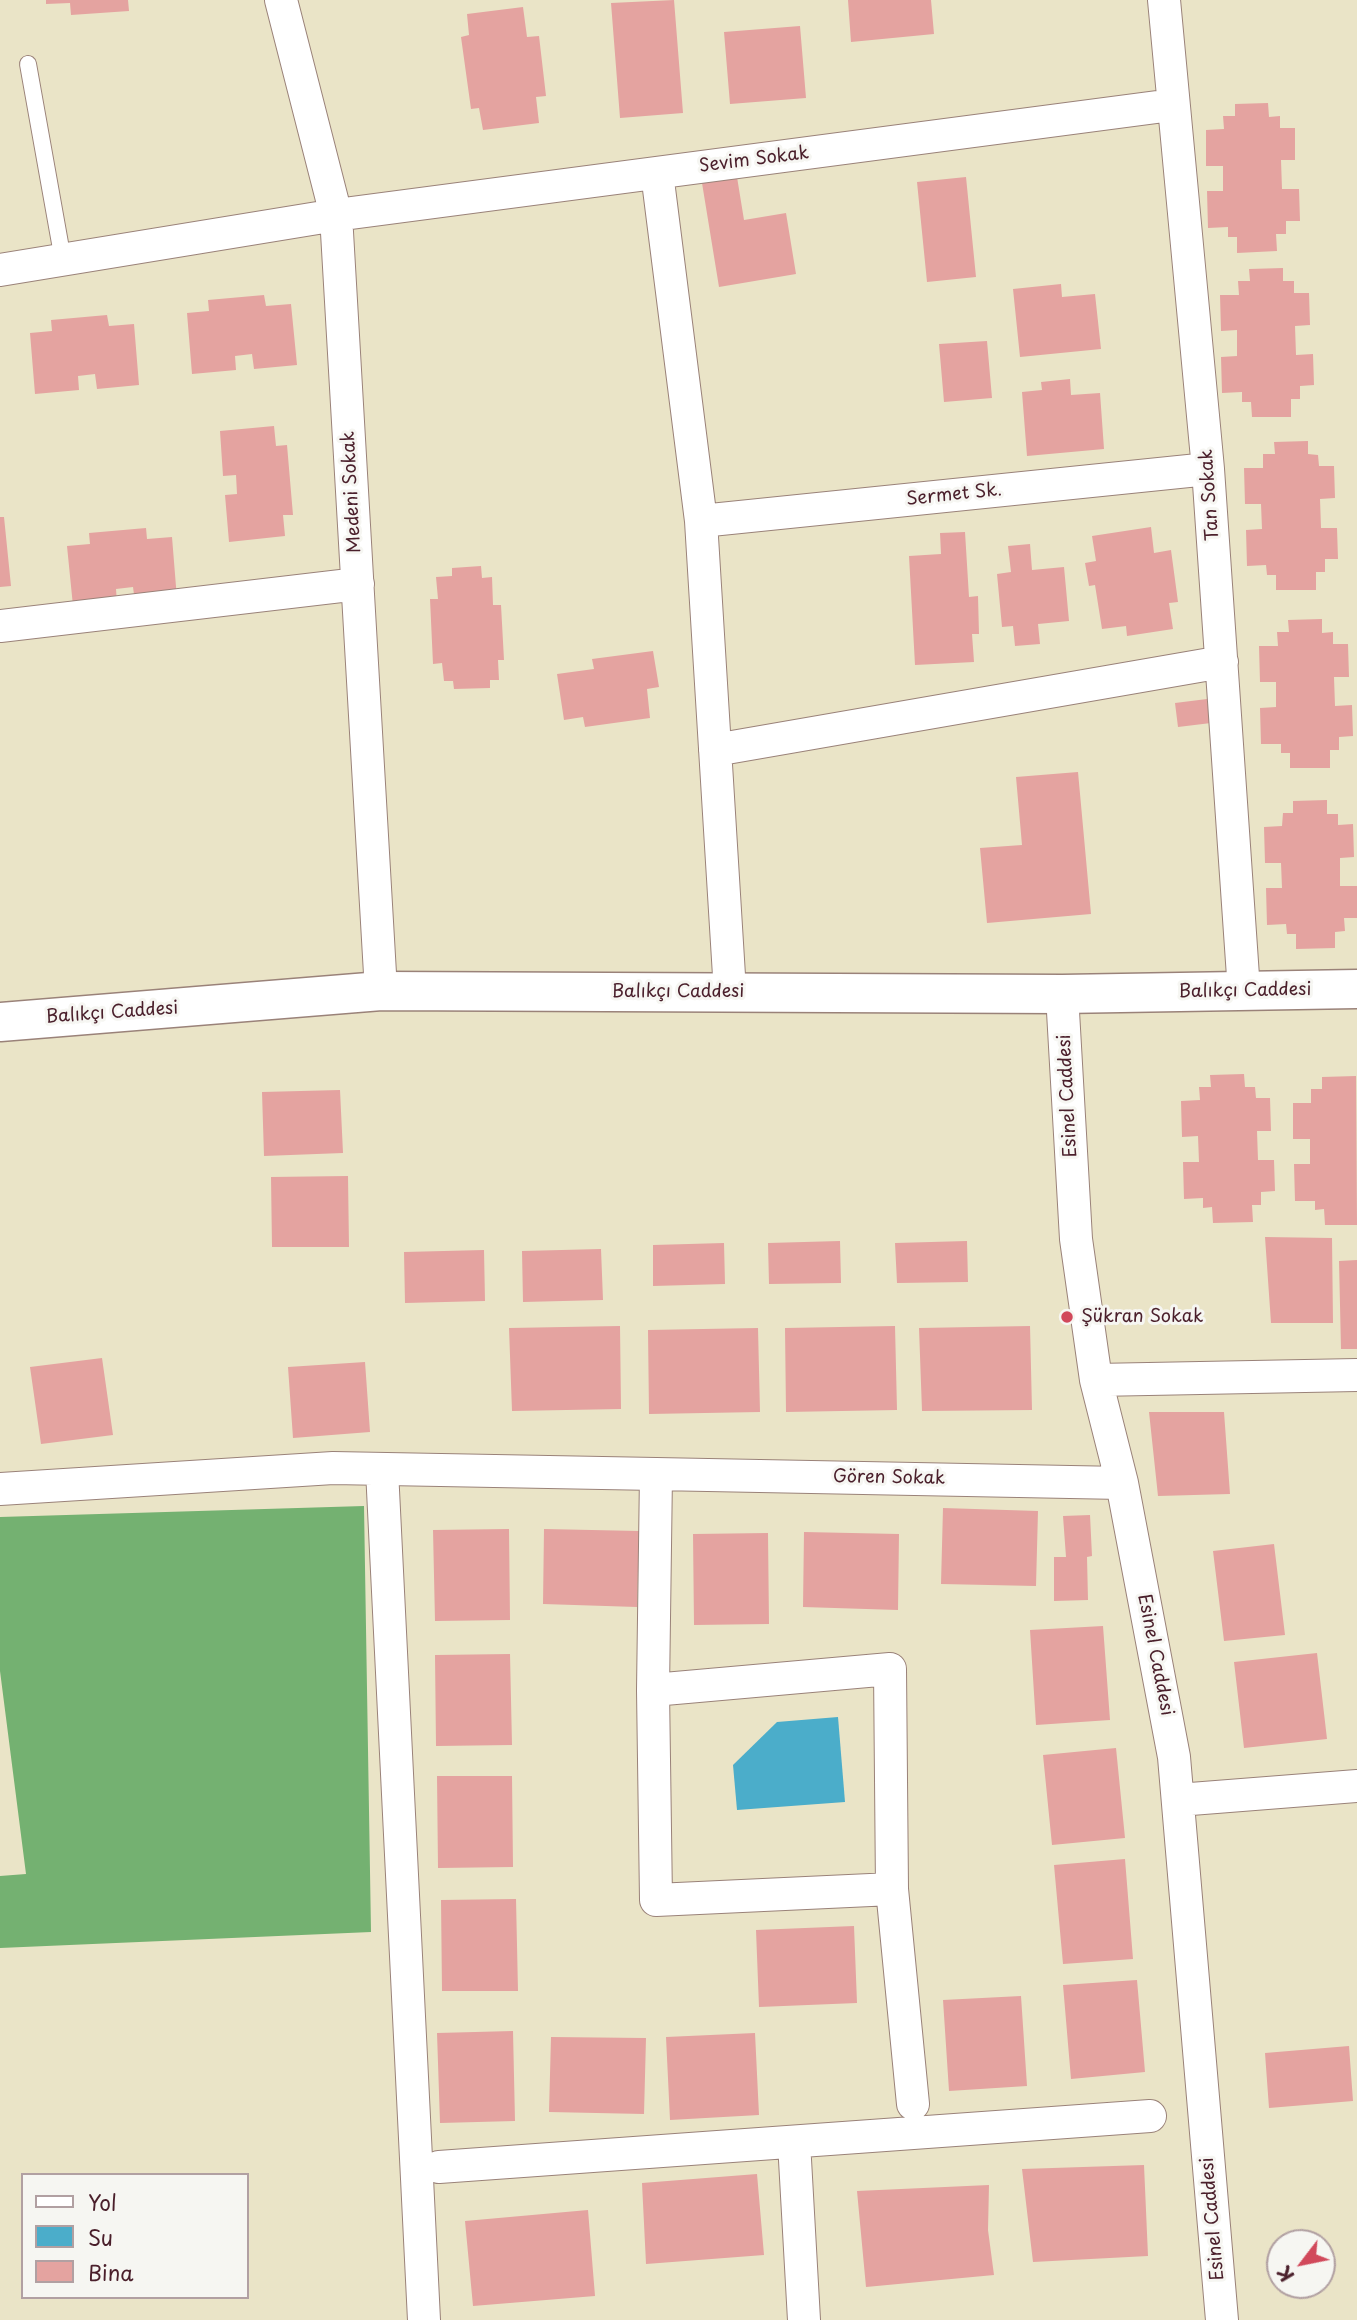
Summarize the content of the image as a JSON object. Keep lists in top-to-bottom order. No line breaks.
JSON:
{"streets":{"main road":["Balıkçı Caddesi"],"street":["Sevim Sokak","Medeni Sokak","Sermet Sk.","Tan Sokak","Esinel Caddesi","Gören Sokak"]},"crossings":[["Sevim Sokak","Medeni Sokak"],["Sevim Sokak","Tan Sokak"],["Medeni Sokak","Balıkçı Caddesi"],["Sermet Sk.","Tan Sokak"],["Tan Sokak","Balıkçı Caddesi"],["Balıkçı Caddesi","Esinel Caddesi"],["Esinel Caddesi","Gören Sokak"]],"places":["Şükran Sokak"],"legend":["Yol","Su","Bina"],"north":"bottom left"}
